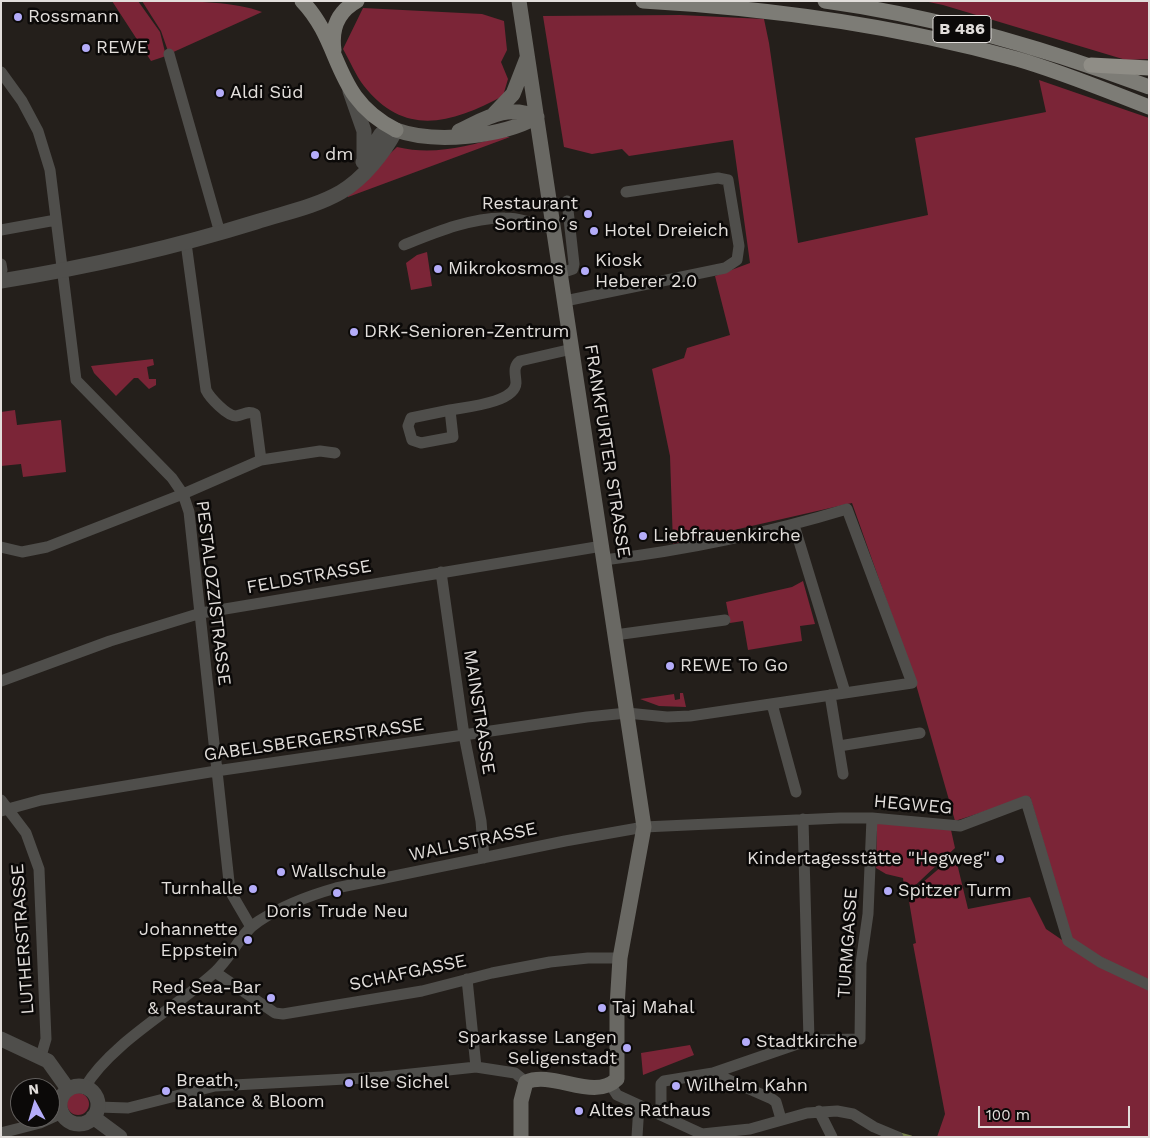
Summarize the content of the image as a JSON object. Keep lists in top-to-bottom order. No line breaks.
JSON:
{"streets":{"main road":["B 486","FRANKFURTER STRASSE"],"street":["FELDSTRASSE","PESTALOZZISTRASSE","MAINSTRASSE","GABELSBERGERSTRASSE","HEGWEG","WALLSTRASSE","LUTHERSTRASSE","TURMGASSE","SCHAFGASSE"]},"crossings":[["FRANKFURTER STRASSE","FELDSTRASSE"],["FRANKFURTER STRASSE","GABELSBERGERSTRASSE"],["FRANKFURTER STRASSE","HEGWEG"],["FRANKFURTER STRASSE","WALLSTRASSE"],["FRANKFURTER STRASSE","SCHAFGASSE"],["FELDSTRASSE","PESTALOZZISTRASSE"],["FELDSTRASSE","MAINSTRASSE"],["FELDSTRASSE","GABELSBERGERSTRASSE"],["PESTALOZZISTRASSE","GABELSBERGERSTRASSE"],["PESTALOZZISTRASSE","WALLSTRASSE"],["MAINSTRASSE","GABELSBERGERSTRASSE"],["MAINSTRASSE","WALLSTRASSE"],["GABELSBERGERSTRASSE","LUTHERSTRASSE"],["HEGWEG","WALLSTRASSE"],["HEGWEG","TURMGASSE"],["WALLSTRASSE","SCHAFGASSE"]],"places":["Rossmann","REWE","Aldi Süd","dm","Restaurant Sortino´s","Hotel Dreieich","Mikrokosmos","Kiosk Heberer 2.0","DRK-Senioren-Zentrum","Liebfrauenkirche","REWE To Go","Kindertagesstätte \"Hegweg\"","Wallschule","Turnhalle","Spitzer Turm","Doris Trude Neu","Johannette Eppstein","Red Sea-Bar & Restaurant","Taj Mahal","Stadtkirche","Sparkasse Langen Seligenstadt","Ilse Sichel","Wilhelm Kahn","Breath, Balance & Bloom","Altes Rathaus"],"scale_bar":"100 m","north":"top"}
